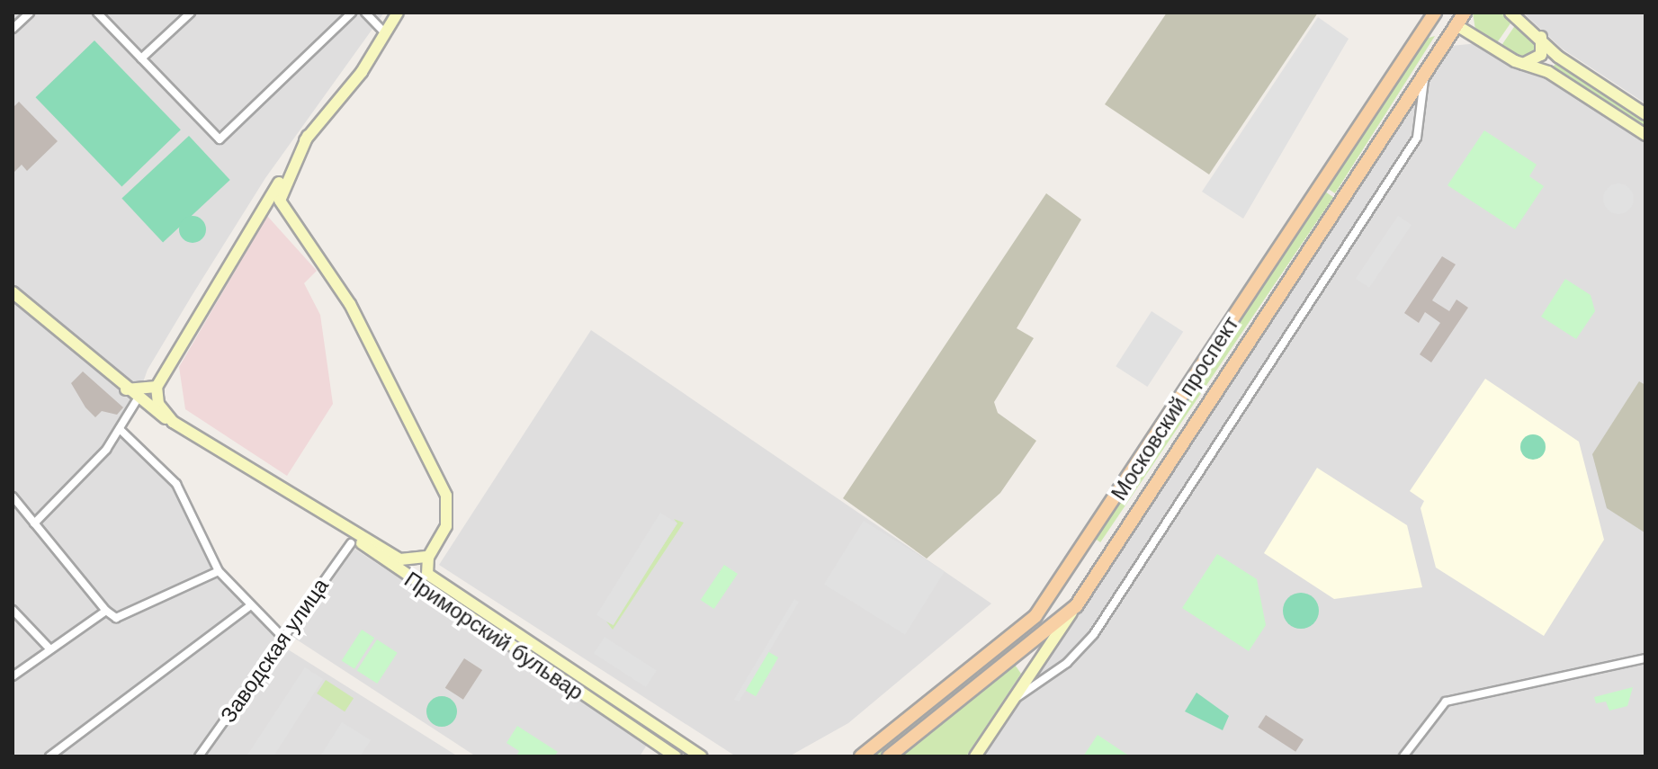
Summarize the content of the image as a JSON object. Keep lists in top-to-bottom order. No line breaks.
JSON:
{"streets":{"main road":["Московский проспект","Приморский бульвар"],"street":["Заводская улица"]}}
